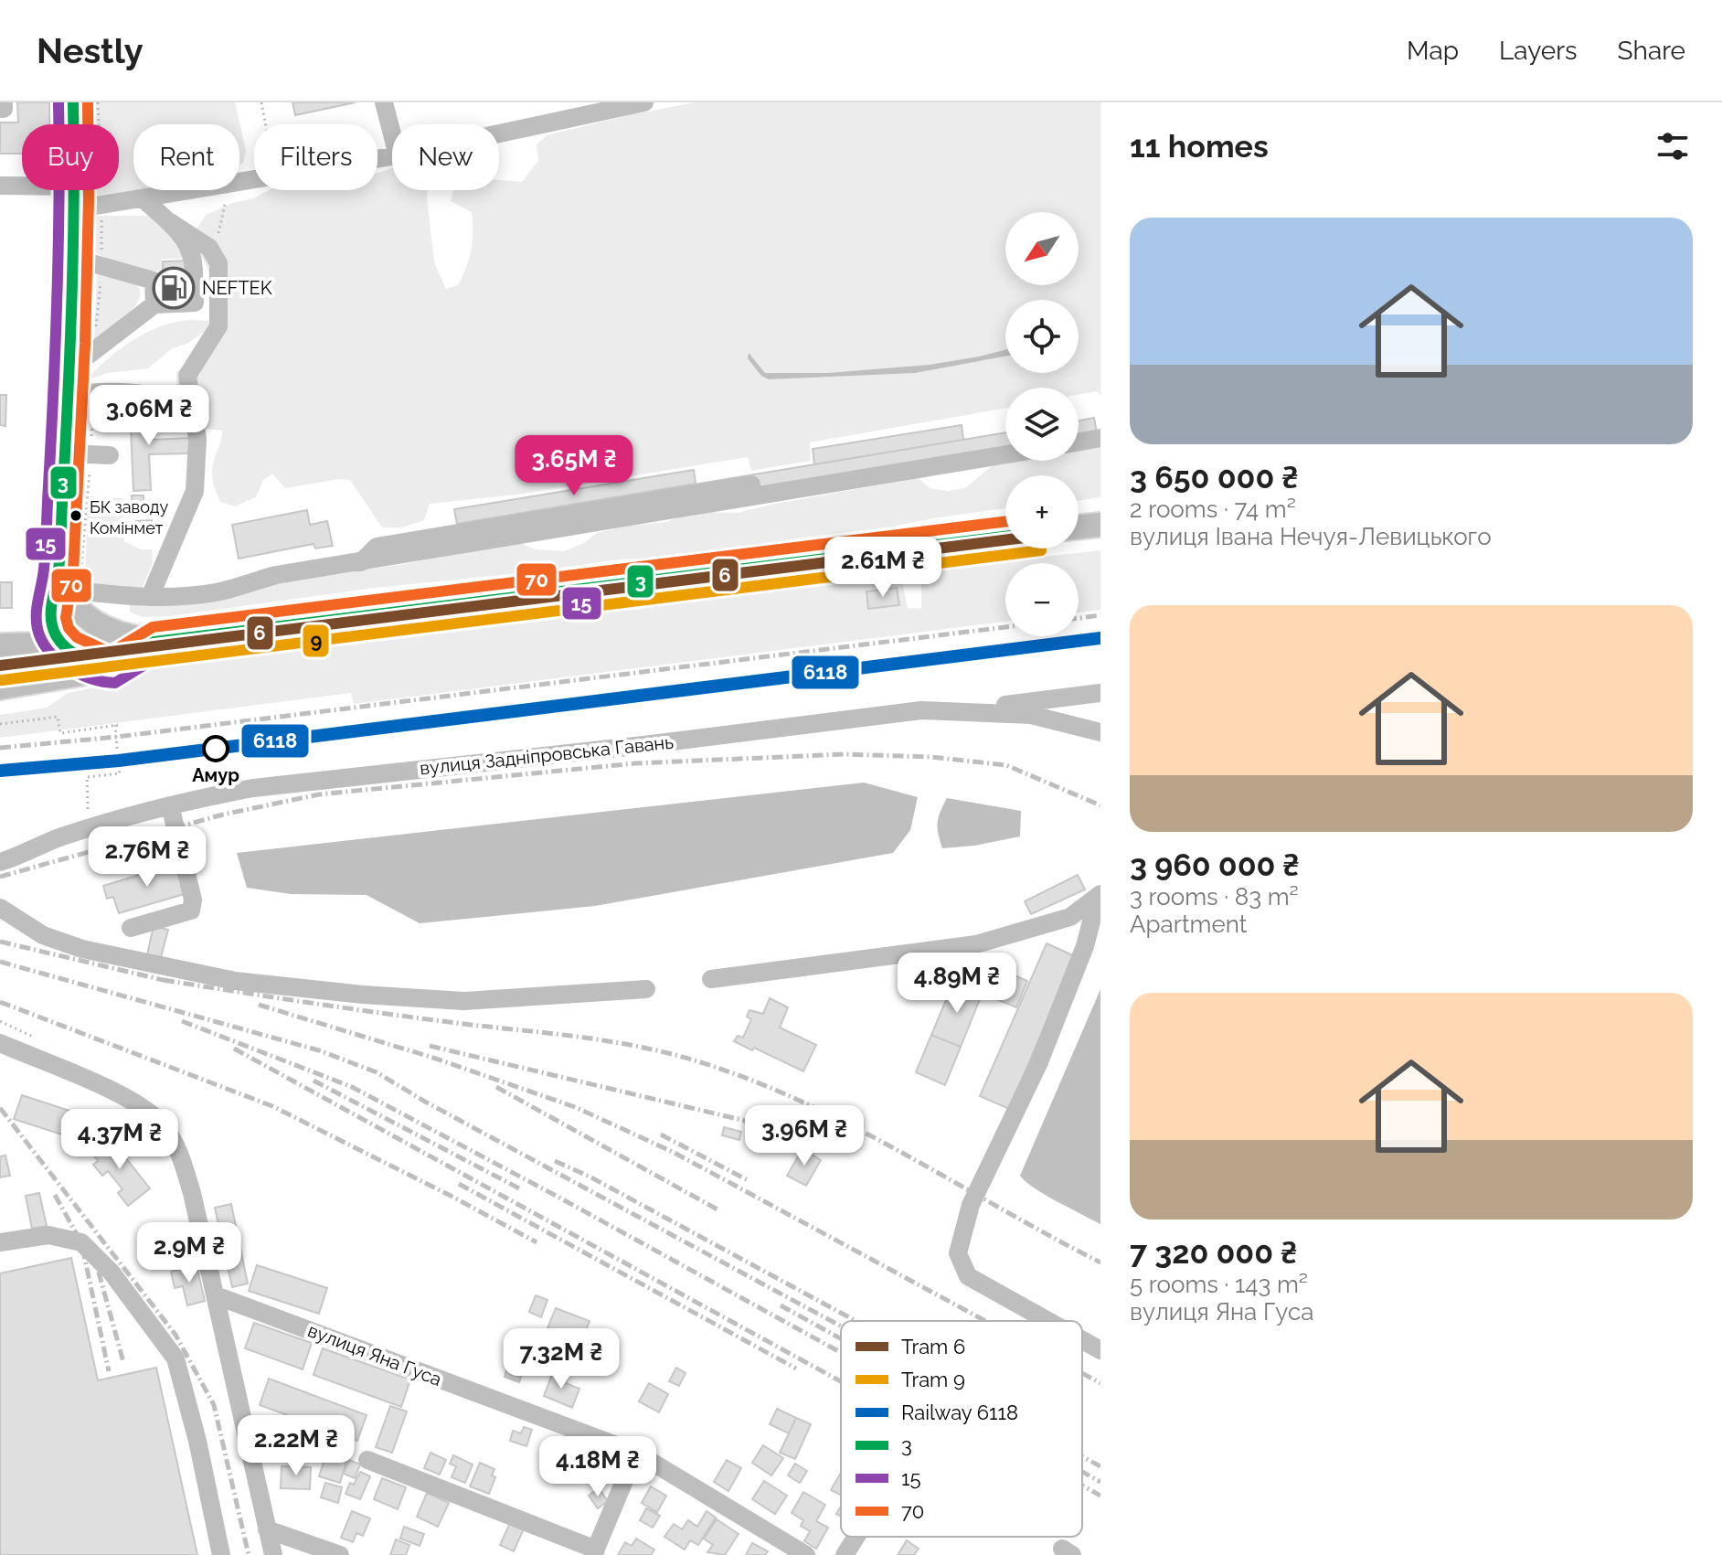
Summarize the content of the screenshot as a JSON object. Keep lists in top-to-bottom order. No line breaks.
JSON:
{"streets":{"street":["вулиця Задніпровська Гавань","вулиця Яна Гуса"]},"places":{"fuel station":["NEFTEK"],"other":["БК заводу Комінмет","Амур"]},"lines":["transit line 3","transit line 15","transit line 70","tram line 6","tram line 9","rail line 6118"],"legend":["Tram 6","Tram 9","Railway 6118","3","15","70"],"north":"bottom left","page":{"header":"Nestly","nav":["Map","Layers","Share"],"heading":"11 homes","chip":["Buy","Rent","Filters","New"],"list":[{"name":"3 650 000 ₴","note":"2 rooms · 74 m² · вулиця Івана Нечуя-Левицького"},{"name":"3 960 000 ₴","note":"3 rooms · 83 m² · Apartment"},{"name":"7 320 000 ₴","note":"5 rooms · 143 m² · вулиця Яна Гуса"}],"map_buttons":["+","−"],"price":["3.06M ₴","3.65M ₴","2.61M ₴","2.76M ₴","4.89M ₴","3.96M ₴","4.37M ₴","2.9M ₴","7.32M ₴","2.22M ₴","4.18M ₴"]}}
